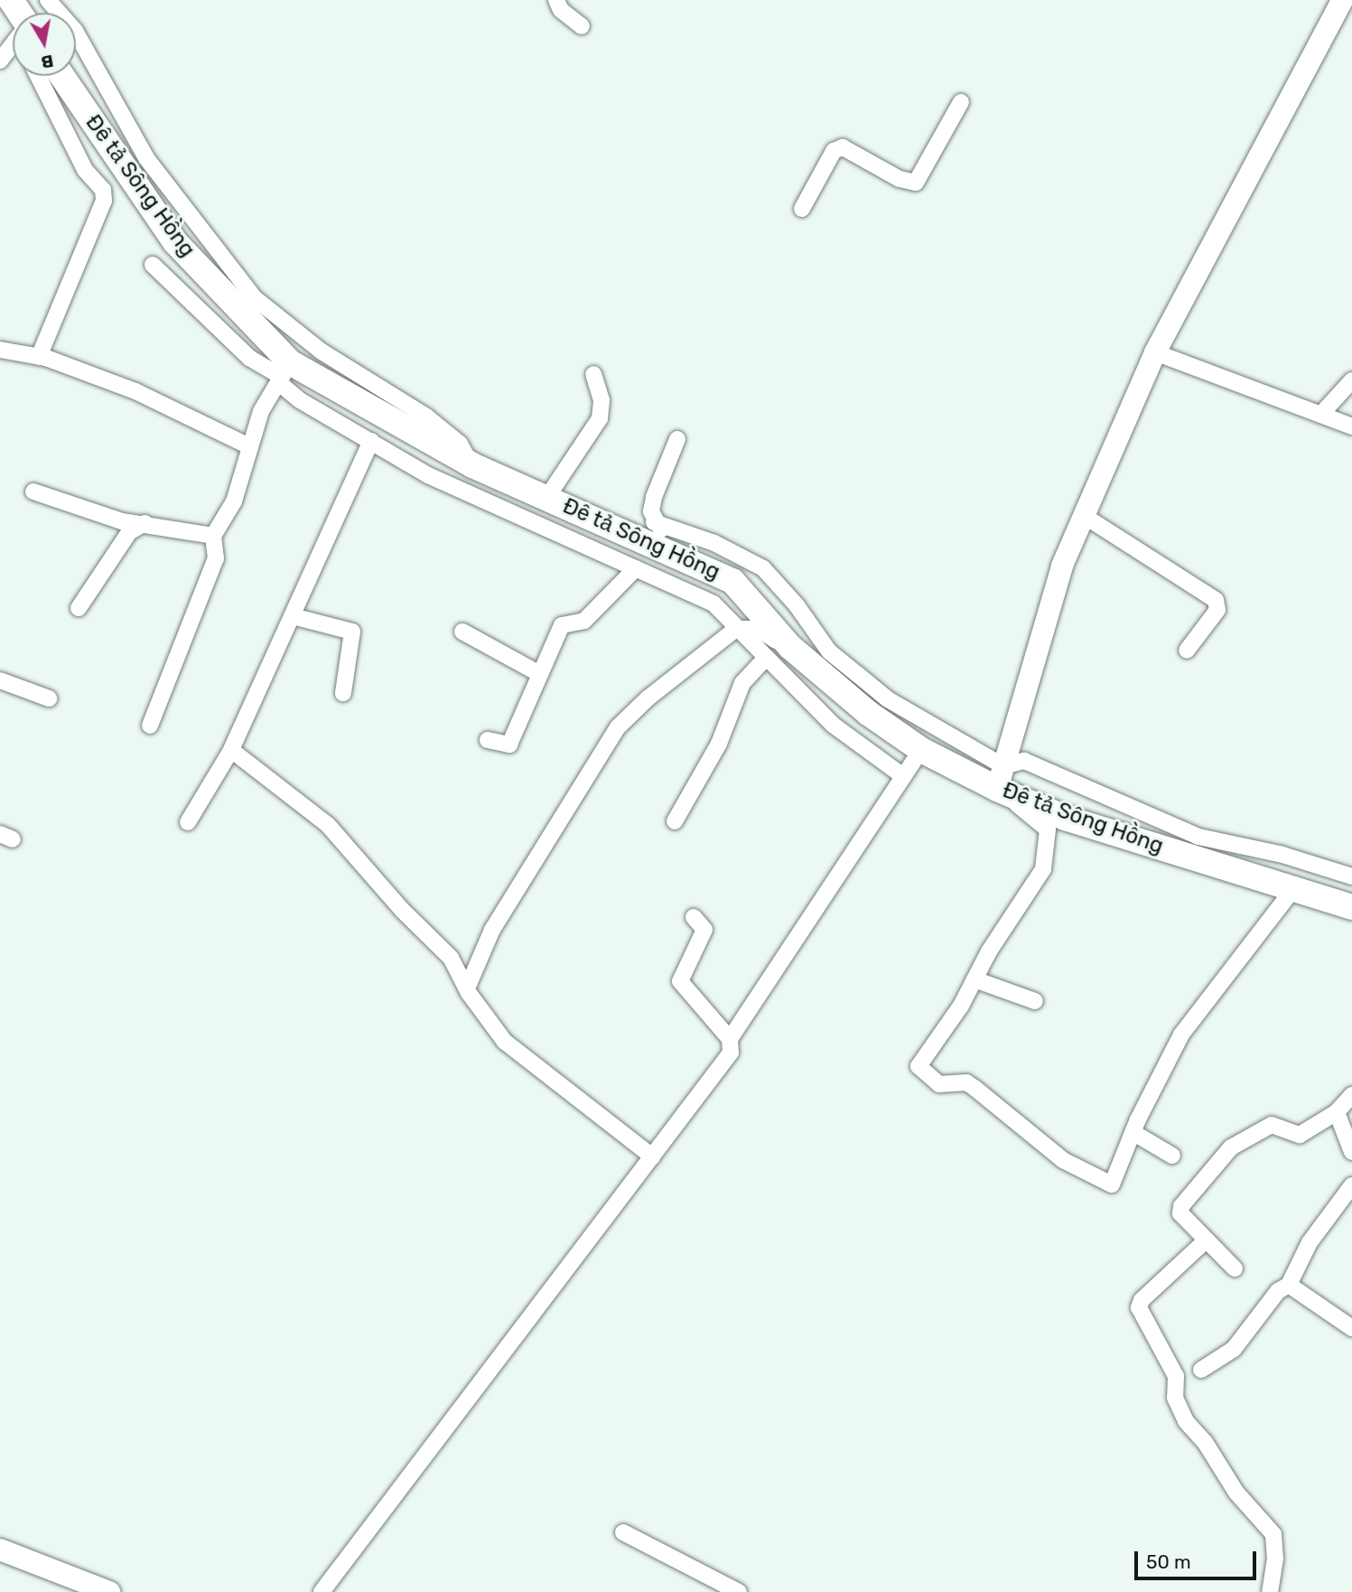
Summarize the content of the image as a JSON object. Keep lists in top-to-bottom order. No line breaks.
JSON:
{"streets":{"main road":["Đê tả Sông Hồng"]},"scale_bar":"50 m","north":"bottom"}
